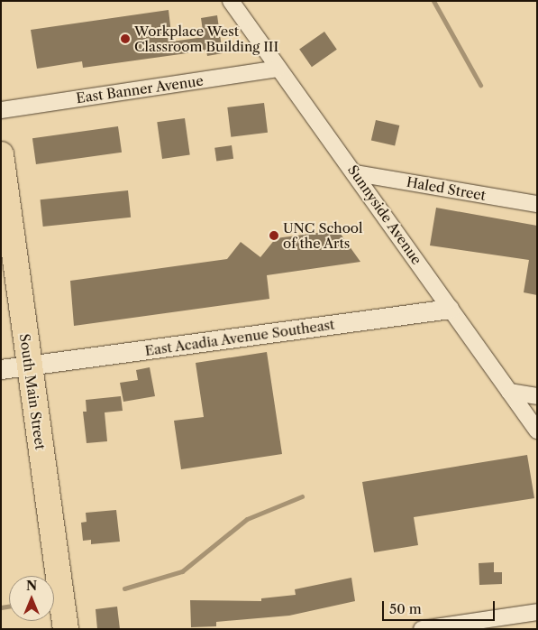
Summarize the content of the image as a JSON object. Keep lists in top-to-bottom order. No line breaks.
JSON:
{"streets":{"main road":["South Main Street"],"street":["East Banner Avenue","Haled Street","Sunnyside Avenue","East Acadia Avenue Southeast"]},"crossings":[["East Banner Avenue","Sunnyside Avenue"],["Haled Street","Sunnyside Avenue"],["Sunnyside Avenue","East Acadia Avenue Southeast"],["East Acadia Avenue Southeast","South Main Street"]],"places":["Workplace West Classroom Building III","UNC School of the Arts"],"scale_bar":"50 m","north":"top"}
